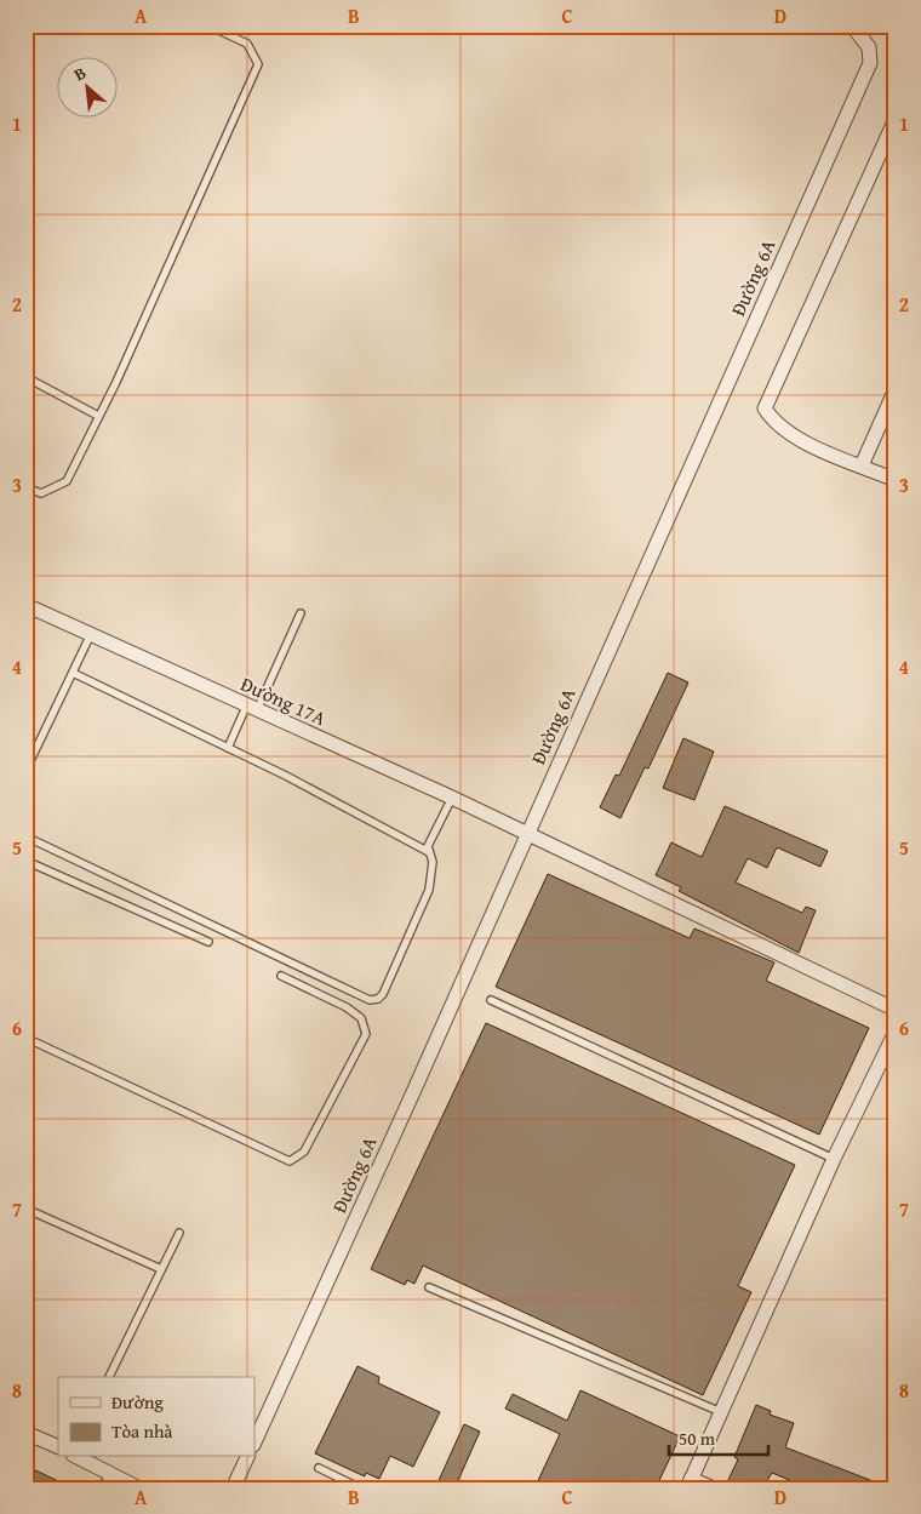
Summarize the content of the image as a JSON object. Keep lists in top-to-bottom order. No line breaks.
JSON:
{"streets":{"street":["Đường 6A","Đường 17A"]},"crossings":[["Đường 6A","Đường 17A"]],"legend":["Đường","Tòa nhà"],"scale_bar":"50 m","north":"top left","grid":{"columns":["A","B","C","D"],"rows":["1","2","3","4","5","6","7","8"]}}
